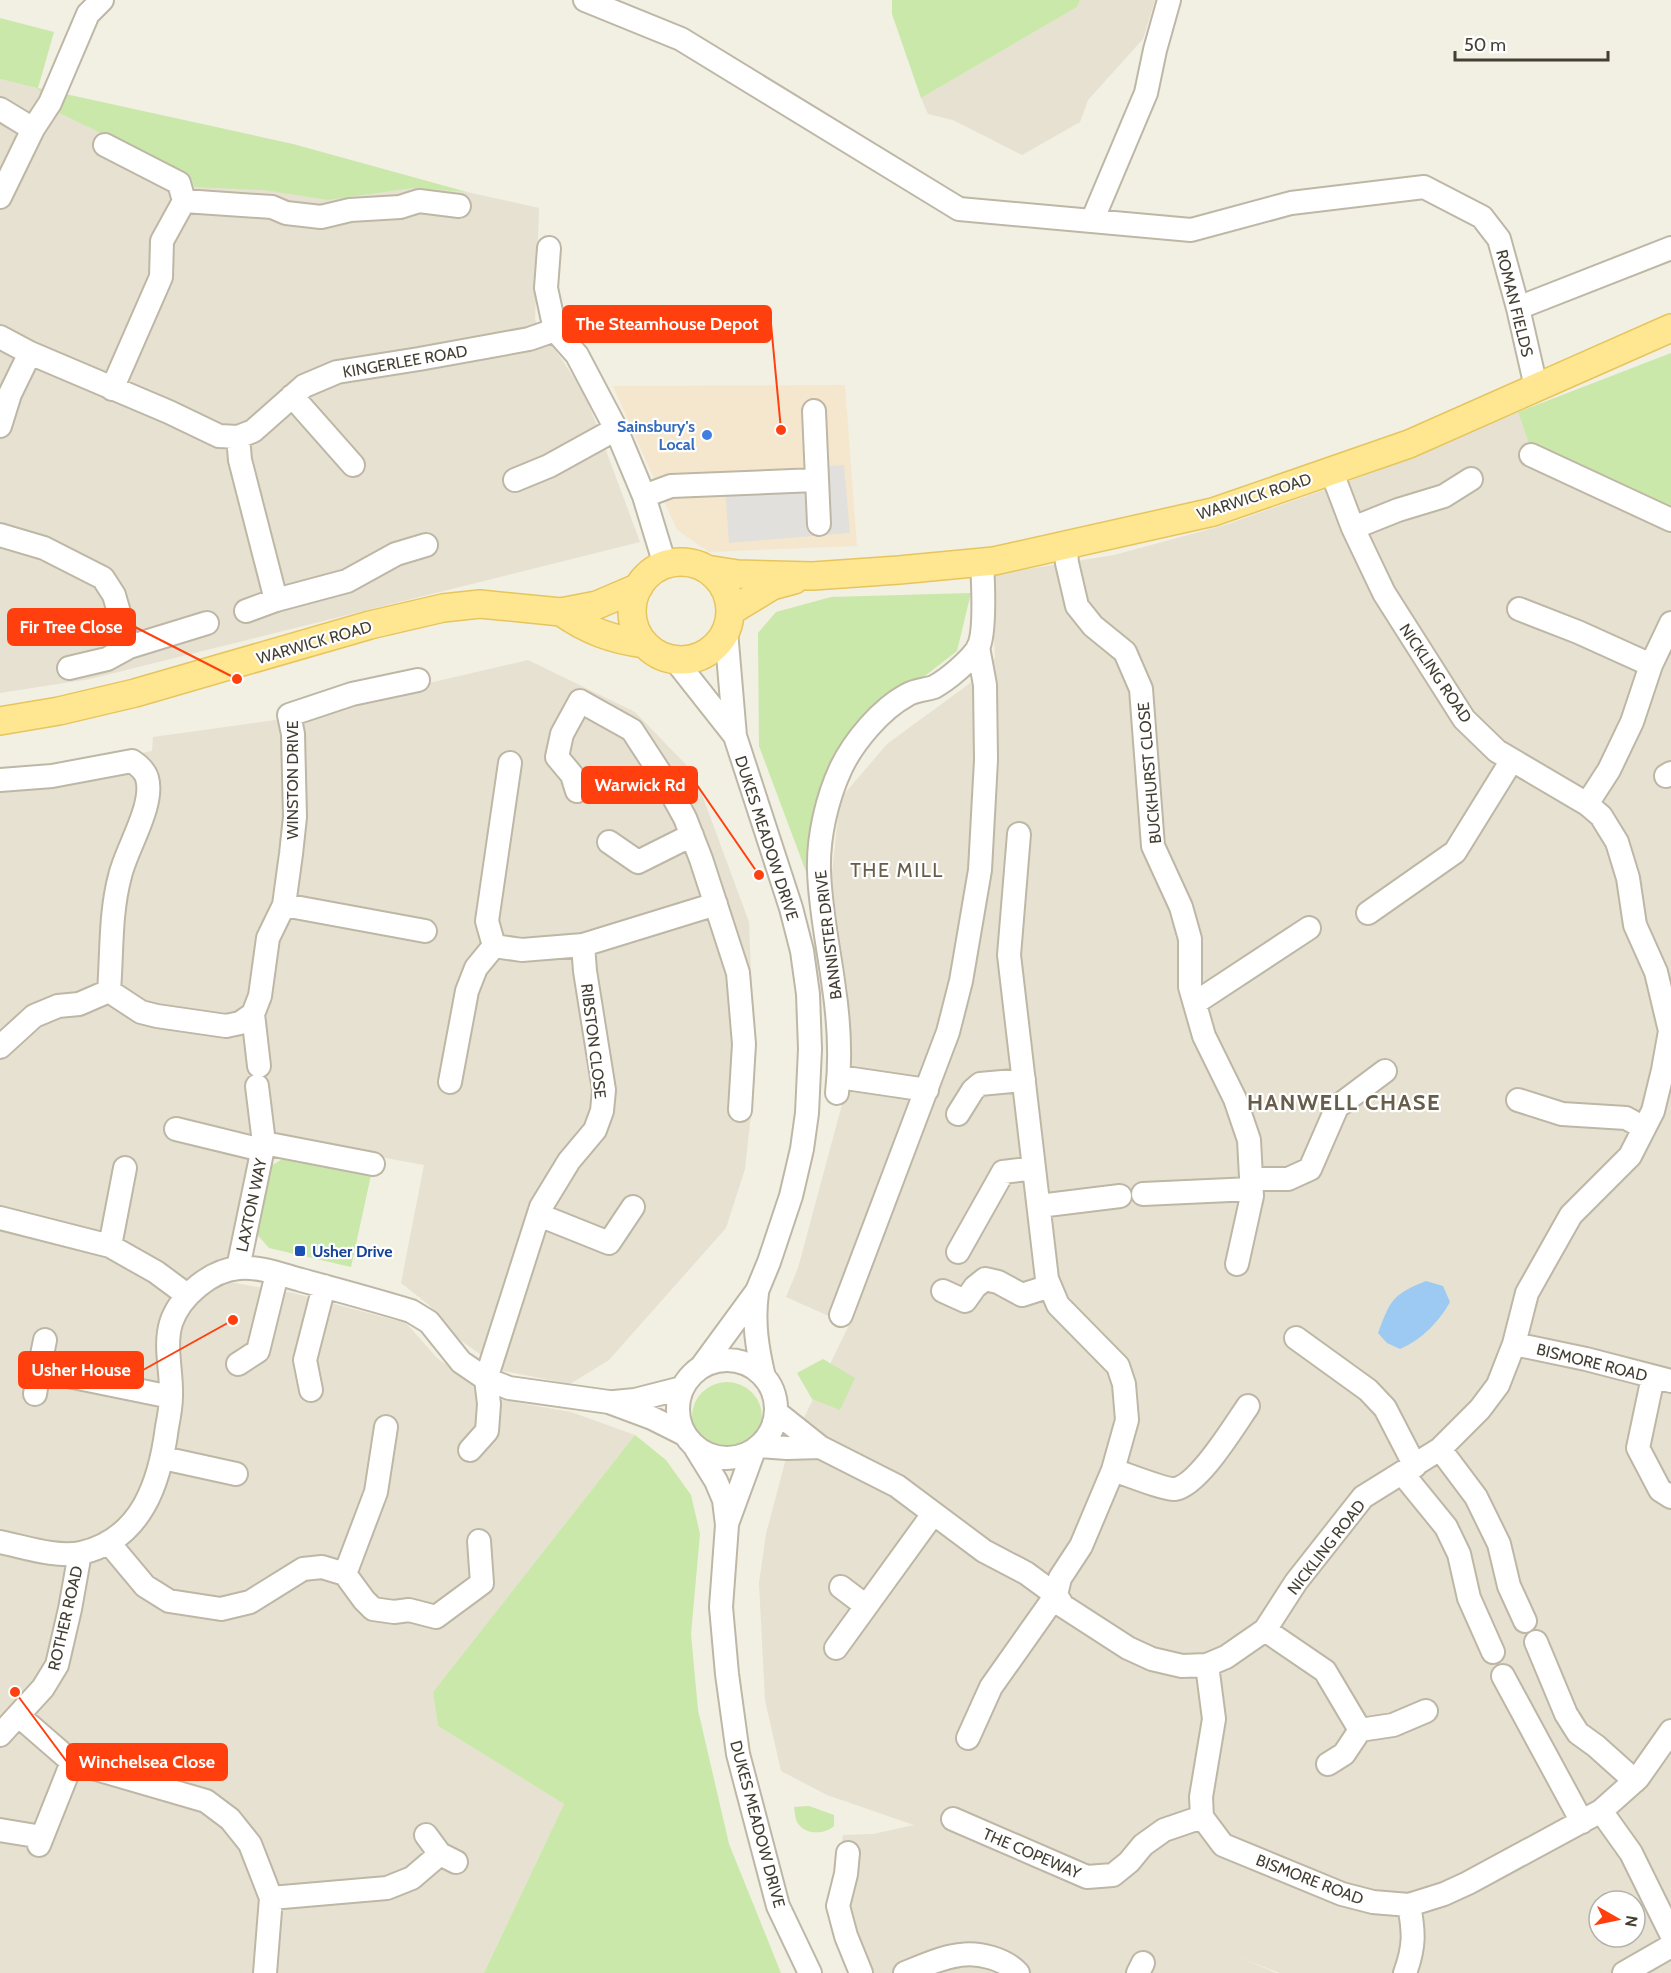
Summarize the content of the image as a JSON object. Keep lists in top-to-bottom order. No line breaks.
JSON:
{"streets":{"main road":["WARWICK ROAD"],"street":["ROMAN FIELDS","KINGERLEE ROAD","NICKLING ROAD","BUCKHURST CLOSE","WINSTON DRIVE","DUKES MEADOW DRIVE","BANNISTER DRIVE","RIBSTON CLOSE","LAXTON WAY","BISMORE ROAD","ROTHER ROAD","THE COPEWAY"]},"crossings":[["ROMAN FIELDS","WARWICK ROAD"],["WARWICK ROAD","NICKLING ROAD"],["WARWICK ROAD","BUCKHURST CLOSE"],["WARWICK ROAD","DUKES MEADOW DRIVE"],["NICKLING ROAD","DUKES MEADOW DRIVE"],["NICKLING ROAD","BISMORE ROAD"],["WINSTON DRIVE","LAXTON WAY"],["BISMORE ROAD","THE COPEWAY"]],"districts":["THE MILL","HANWELL CHASE"],"places":{"other":["The Steamhouse Depot","Sainsbury's Local","Fir Tree Close","Warwick Rd","Usher House","Winchelsea Close"],"transit":["Usher Drive"]},"scale_bar":"50 m","north":"right"}
